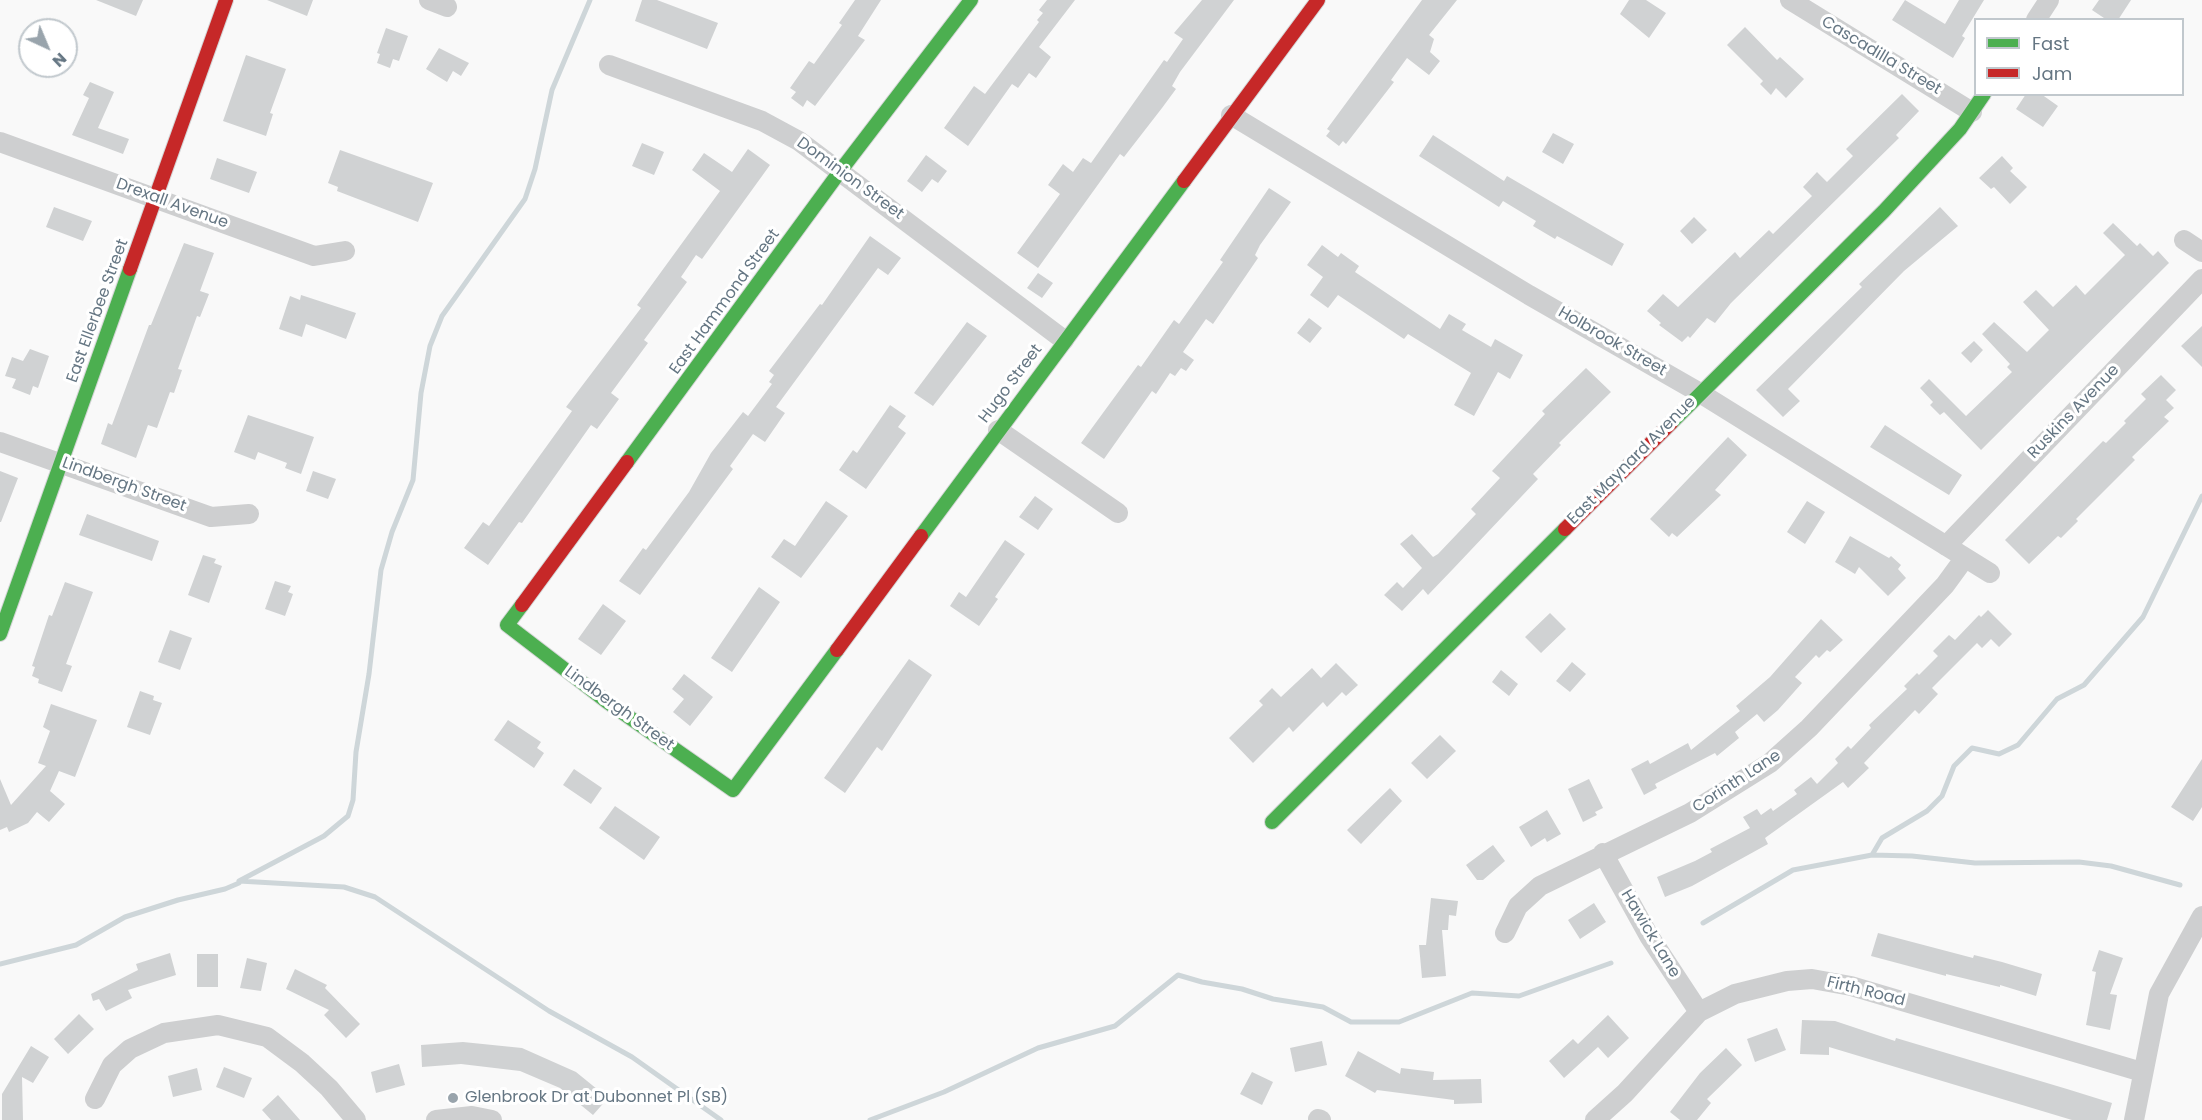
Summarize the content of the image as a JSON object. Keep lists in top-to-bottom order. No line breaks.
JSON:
{"streets":{"street":["Cascadilla Street","Dominion Street","Drexall Avenue","East Hammond Street","East Ellerbee Street","Holbrook Street","Hugo Street","Ruskins Avenue","East Maynard Avenue","Lindbergh Street","Corinth Lane","Hawick Lane","Firth Road"]},"crossings":[["Cascadilla Street","East Maynard Avenue"],["Dominion Street","East Hammond Street"],["Dominion Street","Hugo Street"],["Drexall Avenue","East Ellerbee Street"],["East Hammond Street","Lindbergh Street"],["East Ellerbee Street","Lindbergh Street"],["Holbrook Street","Hugo Street"],["Holbrook Street","Ruskins Avenue"],["Holbrook Street","East Maynard Avenue"],["Holbrook Street","Corinth Lane"],["Hugo Street","Lindbergh Street"],["Corinth Lane","Hawick Lane"],["Hawick Lane","Firth Road"]],"places":["Glenbrook Dr at Dubonnet Pl (SB)"],"legend":["Fast","Jam"],"north":"bottom right"}
